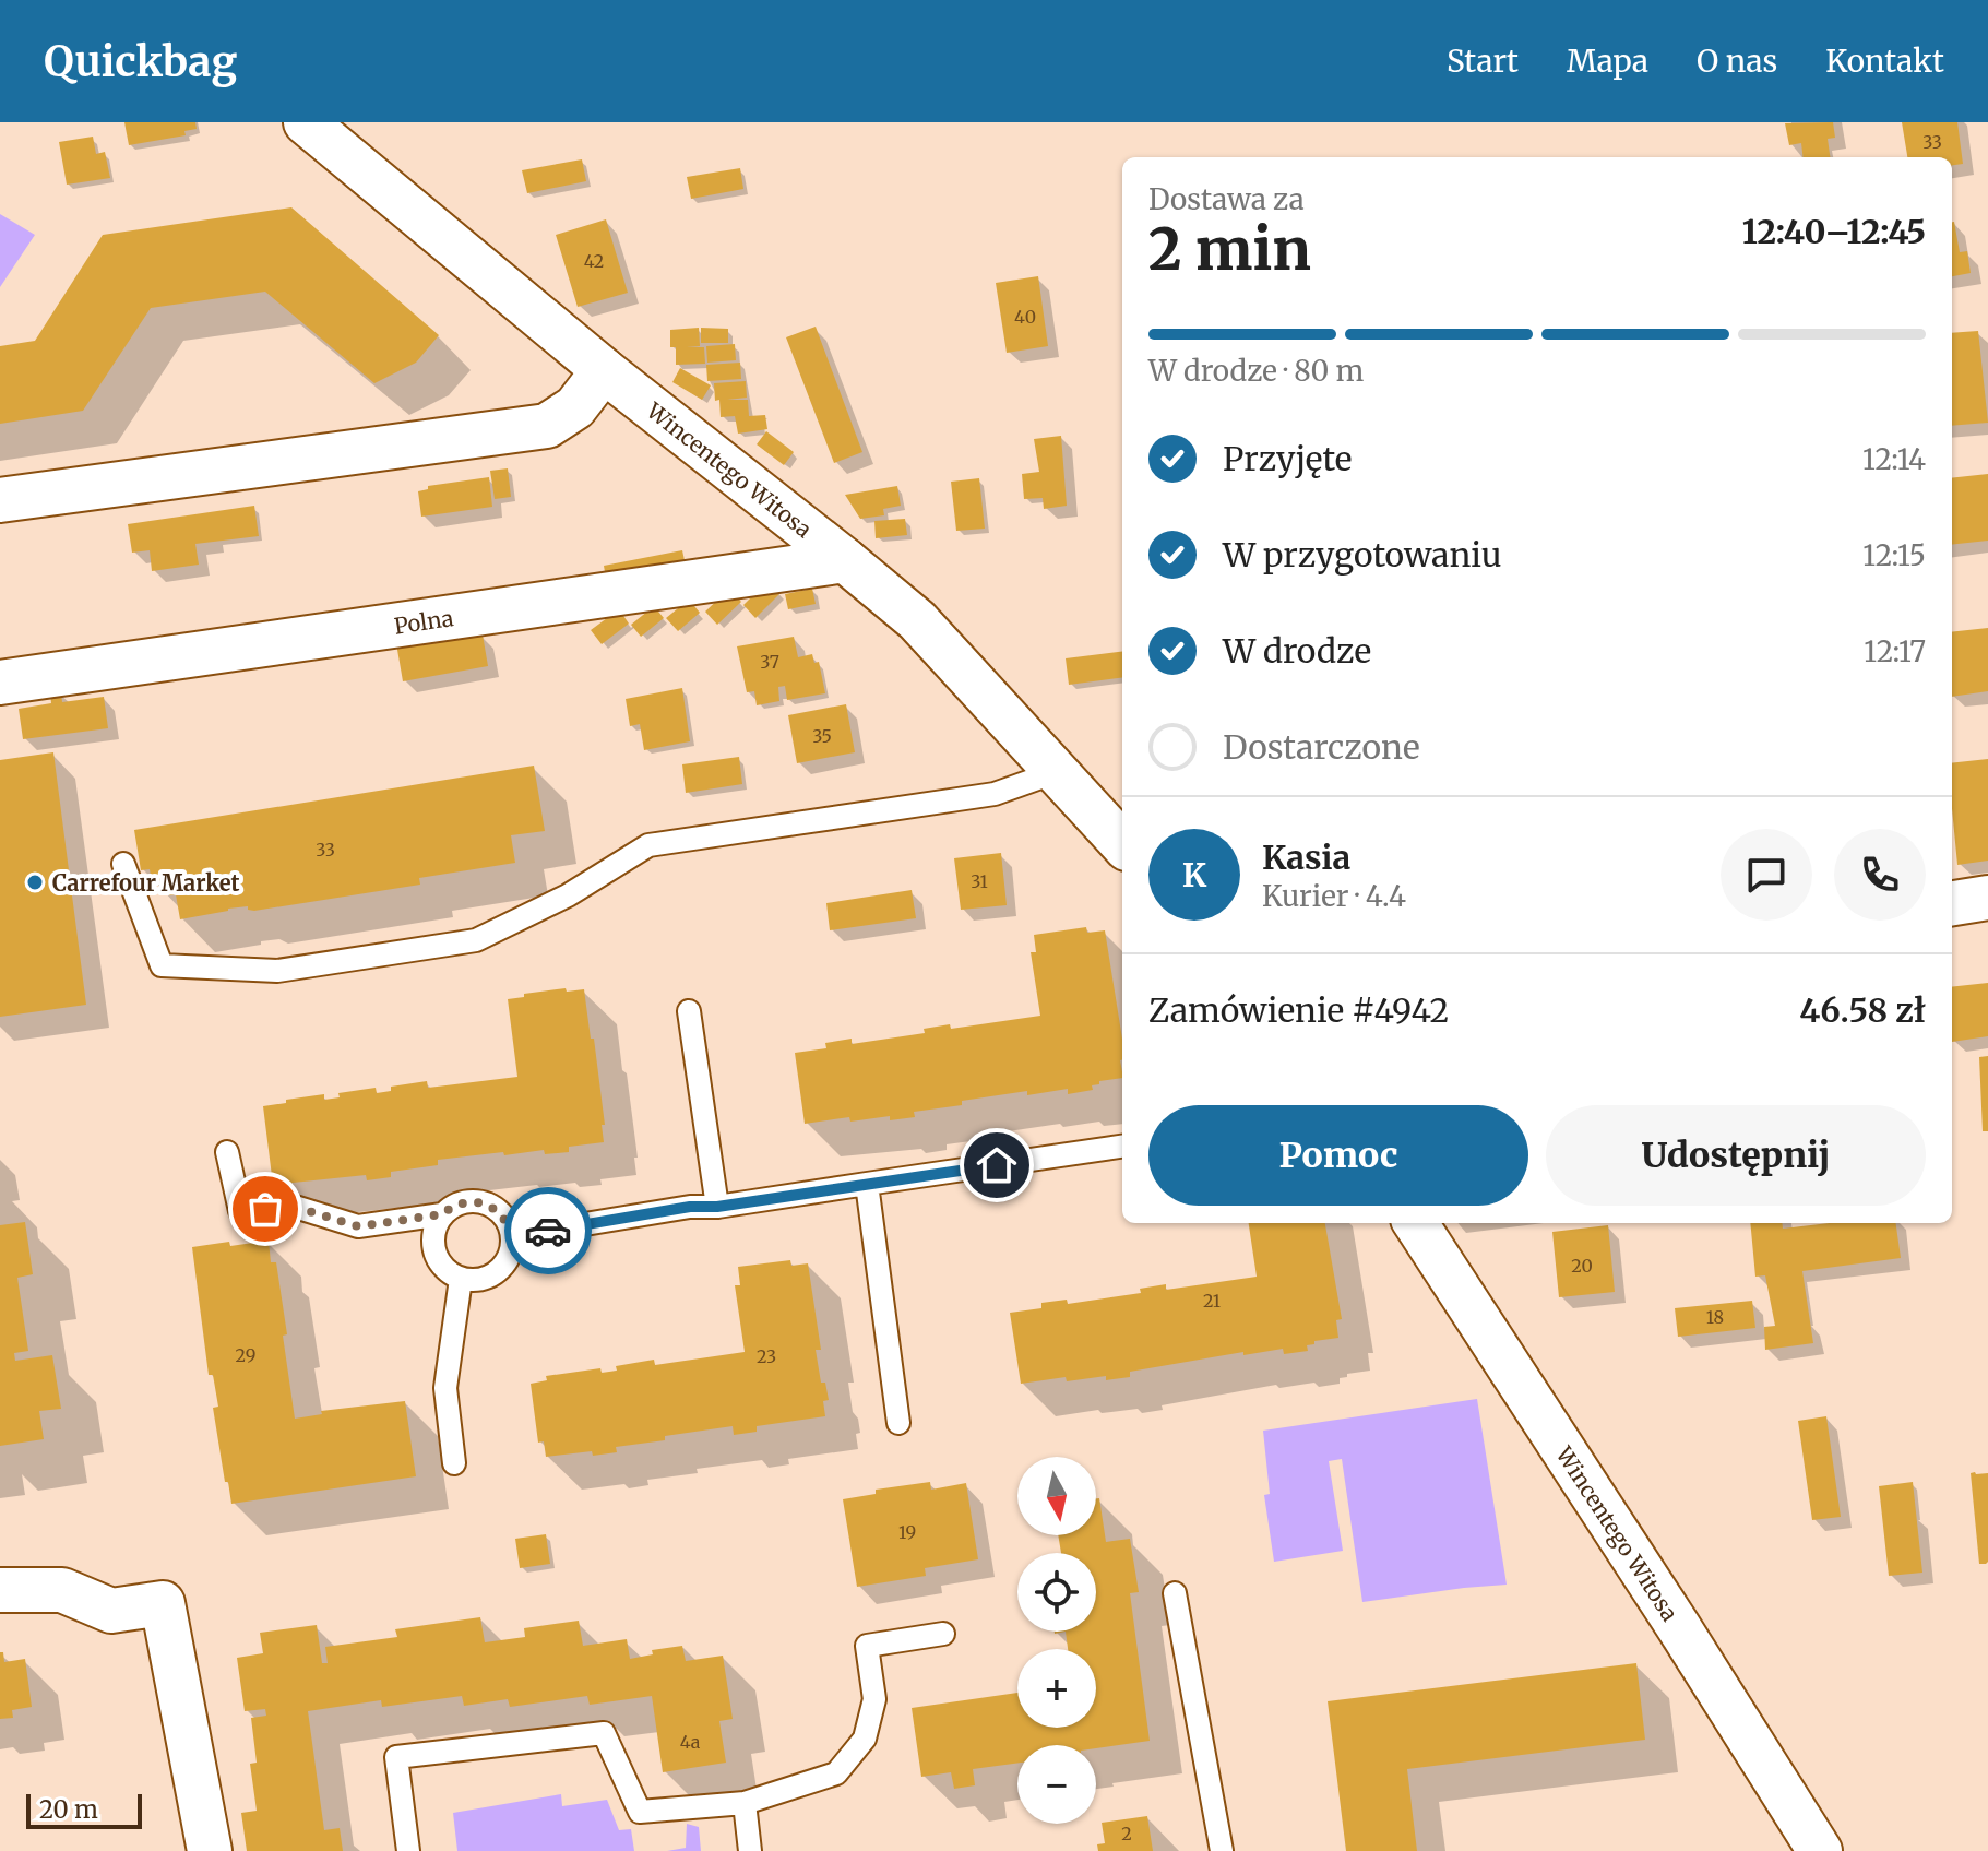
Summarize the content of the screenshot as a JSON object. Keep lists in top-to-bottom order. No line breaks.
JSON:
{"streets":{"street":["Wincentego Witosa","Polna"]},"crossings":[["Wincentego Witosa","Polna"]],"places":["Carrefour Market"],"house_numbers":["33","42","40","37","35","33","31","20","21","18","29","23","19","4a","2"],"scale_bar":"20 m","north":"bottom","page":{"header":"Quickbag","nav":["Start","Mapa","O nas","Kontakt"],"heading":["2 min","Dostawa za","12:40–12:45"],"panel":["Kasia","Kurier · 4.4","Zamówienie #4942","46.58 zł"],"bar":"W drodze · 80 m","list":[["Przyjęte","12:14"],["W przygotowaniu","12:15"],["W drodze","12:17"],"Dostarczone"],"round":"K","buttons":["Pomoc","Udostępnij"],"map_buttons":["+","−"],"scale":"20 m"}}
